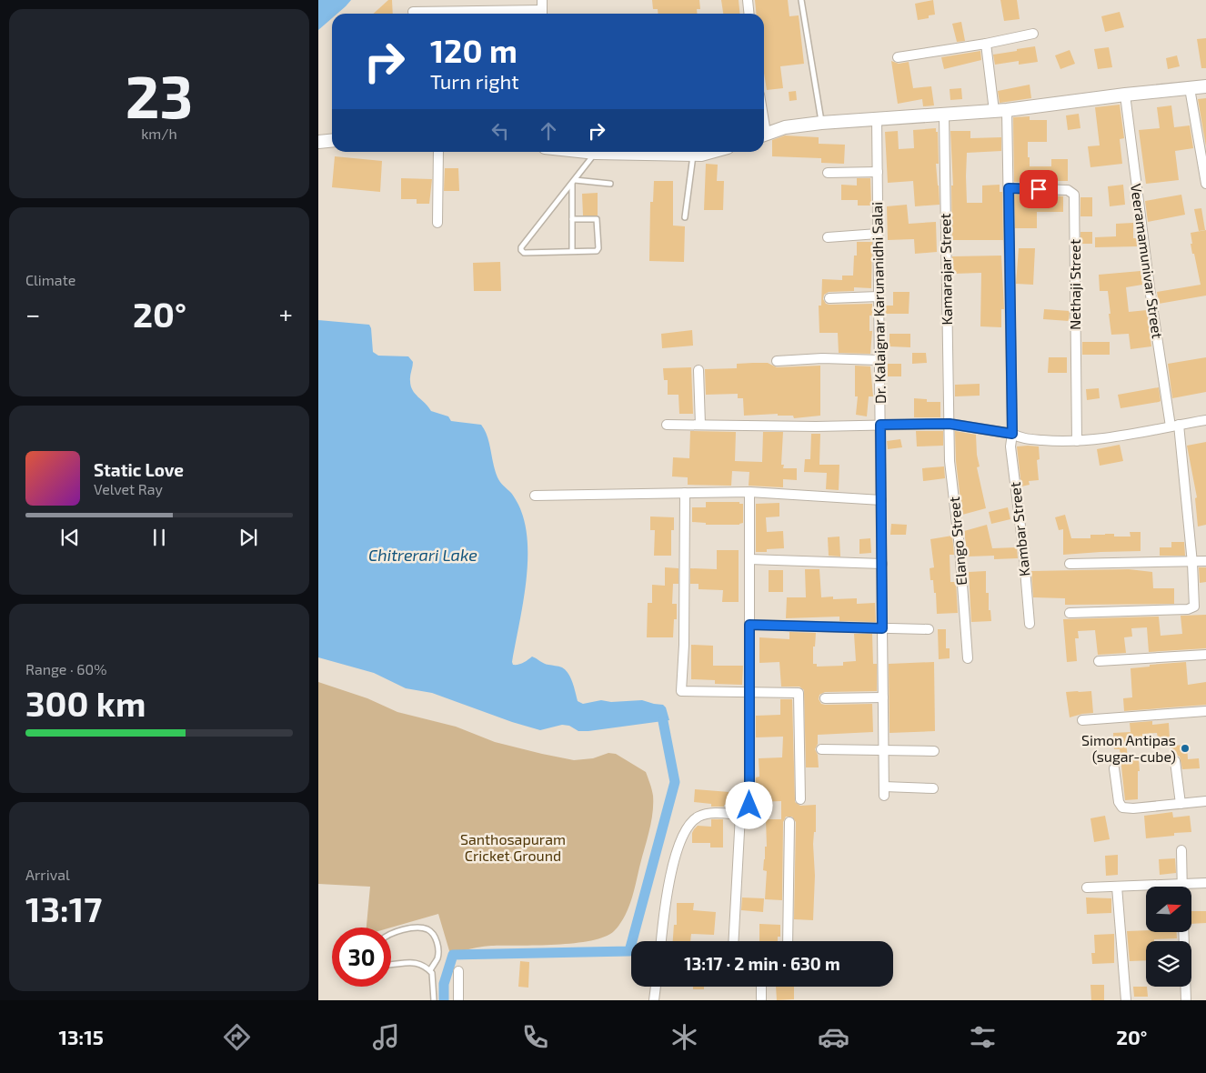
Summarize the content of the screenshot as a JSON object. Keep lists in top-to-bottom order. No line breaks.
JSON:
{"streets":{"street":["Veeramamunivar Street","Kamarajar Street","Nethaji Street","Dr. Kalaignar Karunanidhi Salai","Kambar Street","Elango Street"]},"crossings":[["Kamarajar Street","Elango Street"],["Nethaji Street","Kambar Street"]],"water":["Chitrerari Lake"],"parks":["Santhosapuram Cricket Ground"],"places":["Simon Antipas (sugar-cube)"],"north":"right","page":{"tile":[["23","km/h"],"Climate",["Range · 60%","300 km"],["Arrival","13:17"]],"turn":["120 m","Turn right"],"heat":["−","20°","+"],"song":["Static Love","Velvet Ray"],"limit":"30","trip":"13:17 · 2 min · 630 m","tabs":["13:15","20°"]}}
